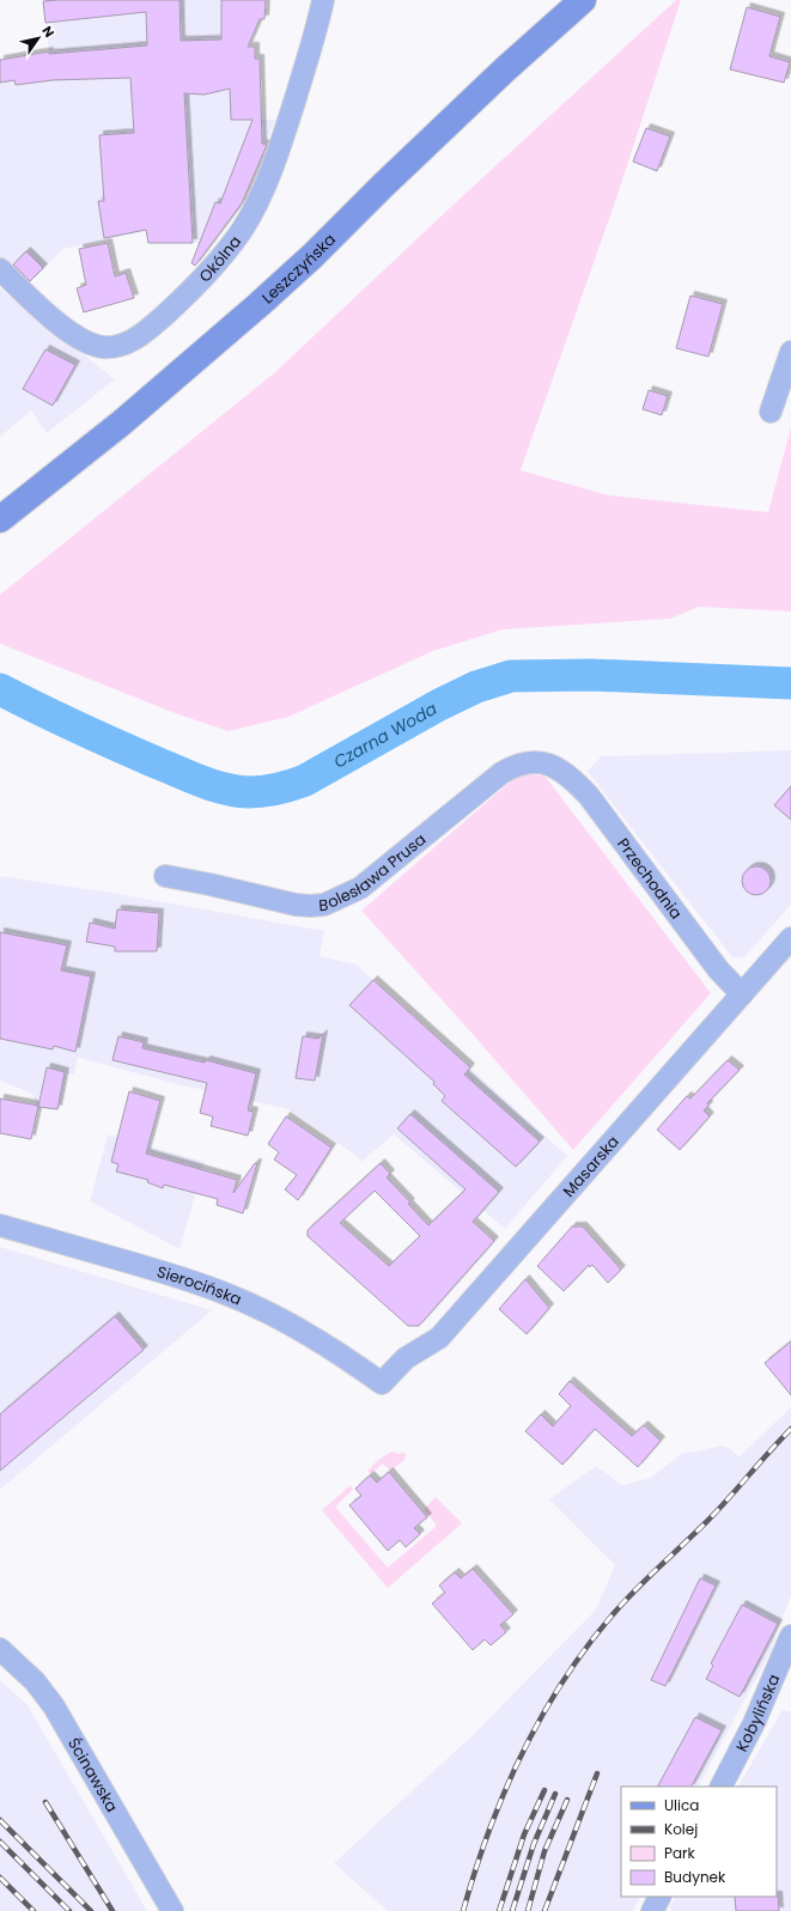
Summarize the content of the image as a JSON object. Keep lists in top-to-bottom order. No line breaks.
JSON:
{"streets":{"main road":["Leszczyńska"],"street":["Okólna","Bolesława Prusa","Przechodnia","Masarska","Sierocińska","Kobylińska","Ścinawska"]},"crossings":[["Bolesława Prusa","Przechodnia"],["Przechodnia","Masarska"],["Masarska","Sierocińska"]],"water":["Czarna Woda"],"legend":["Ulica","Kolej","Park","Budynek"],"north":"top right"}
